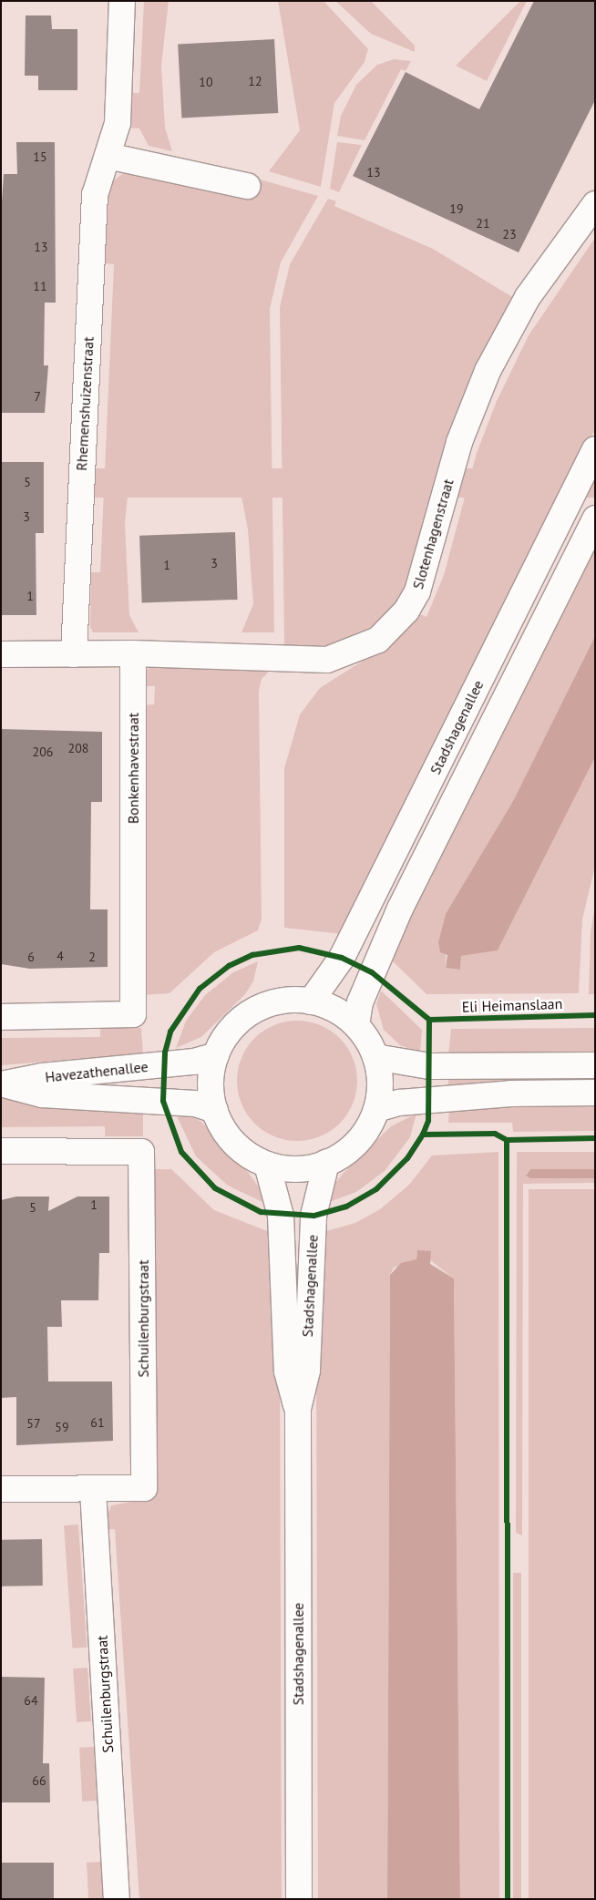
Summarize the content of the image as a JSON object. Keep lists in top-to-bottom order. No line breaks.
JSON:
{"streets":{"street":["Rhemenshuizenstraat","Slotenhagenstraat","Stadshagenallee","Bonkenhavestraat","Havezathenallee","Schuilenburgstraat"],"cycle path":["Eli Heimanslaan"]},"crossings":[["Slotenhagenstraat","Bonkenhavestraat"]],"house_numbers":["12","10","15","13","19","21","23","13","11","7","5","3","3","1","1","208","206","4","6","2","1","5","61","57","59","64","66"]}
